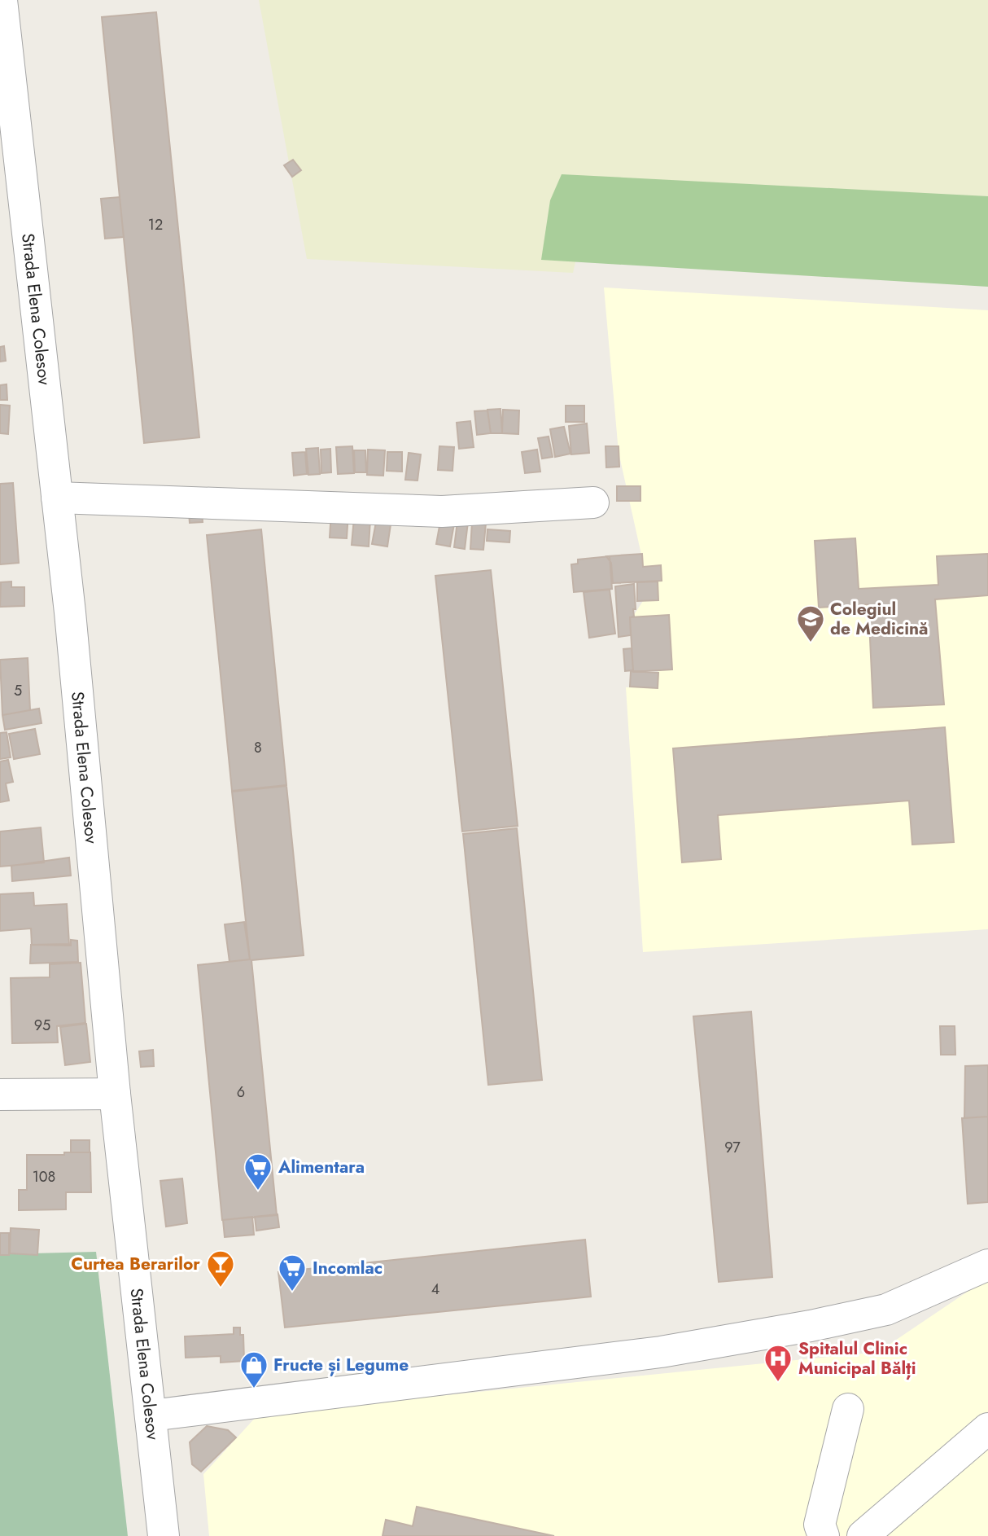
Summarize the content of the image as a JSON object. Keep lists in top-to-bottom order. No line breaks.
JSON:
{"streets":{"street":["Strada Elena Colesov"]},"places":{"school or university":["Colegiul de Medicină"],"supermarket":["Alimentara","Incomlac"],"bar":["Curtea Berarilor"],"hospital":["Spitalul Clinic Municipal Bălți"],"shop":["Fructe și Legume"]},"house_numbers":["12","5","8","95","6","97","108","4"]}
